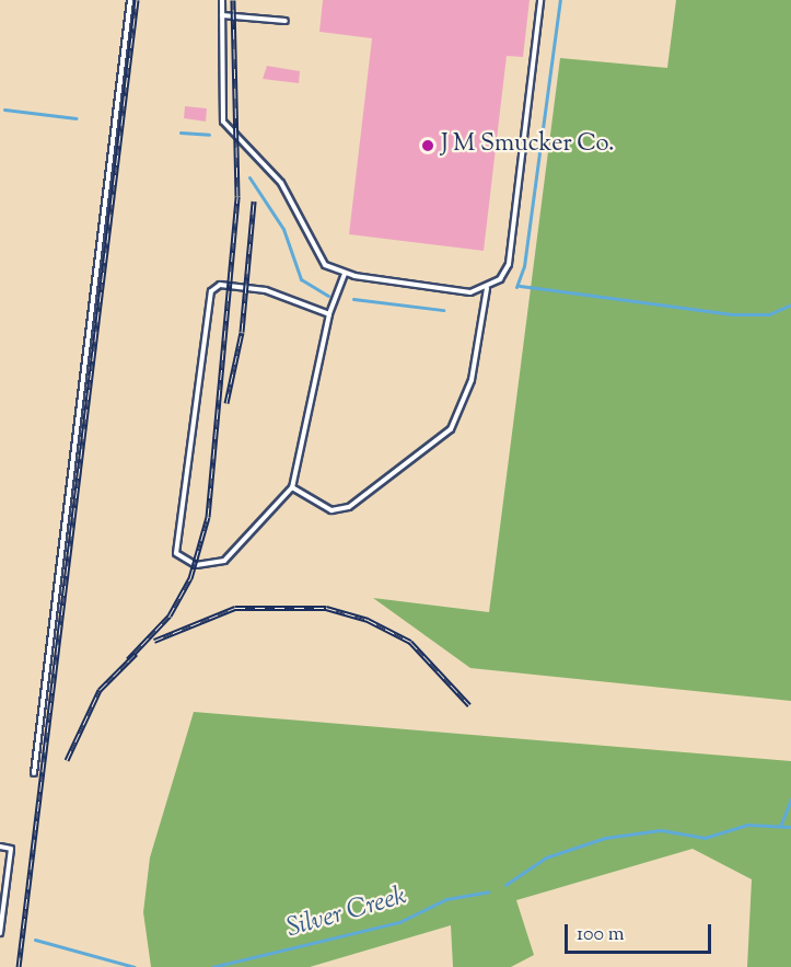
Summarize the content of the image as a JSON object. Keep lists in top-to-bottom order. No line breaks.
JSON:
{"water":["Silver Creek"],"places":["J M Smucker Co."],"scale_bar":"100 m"}
